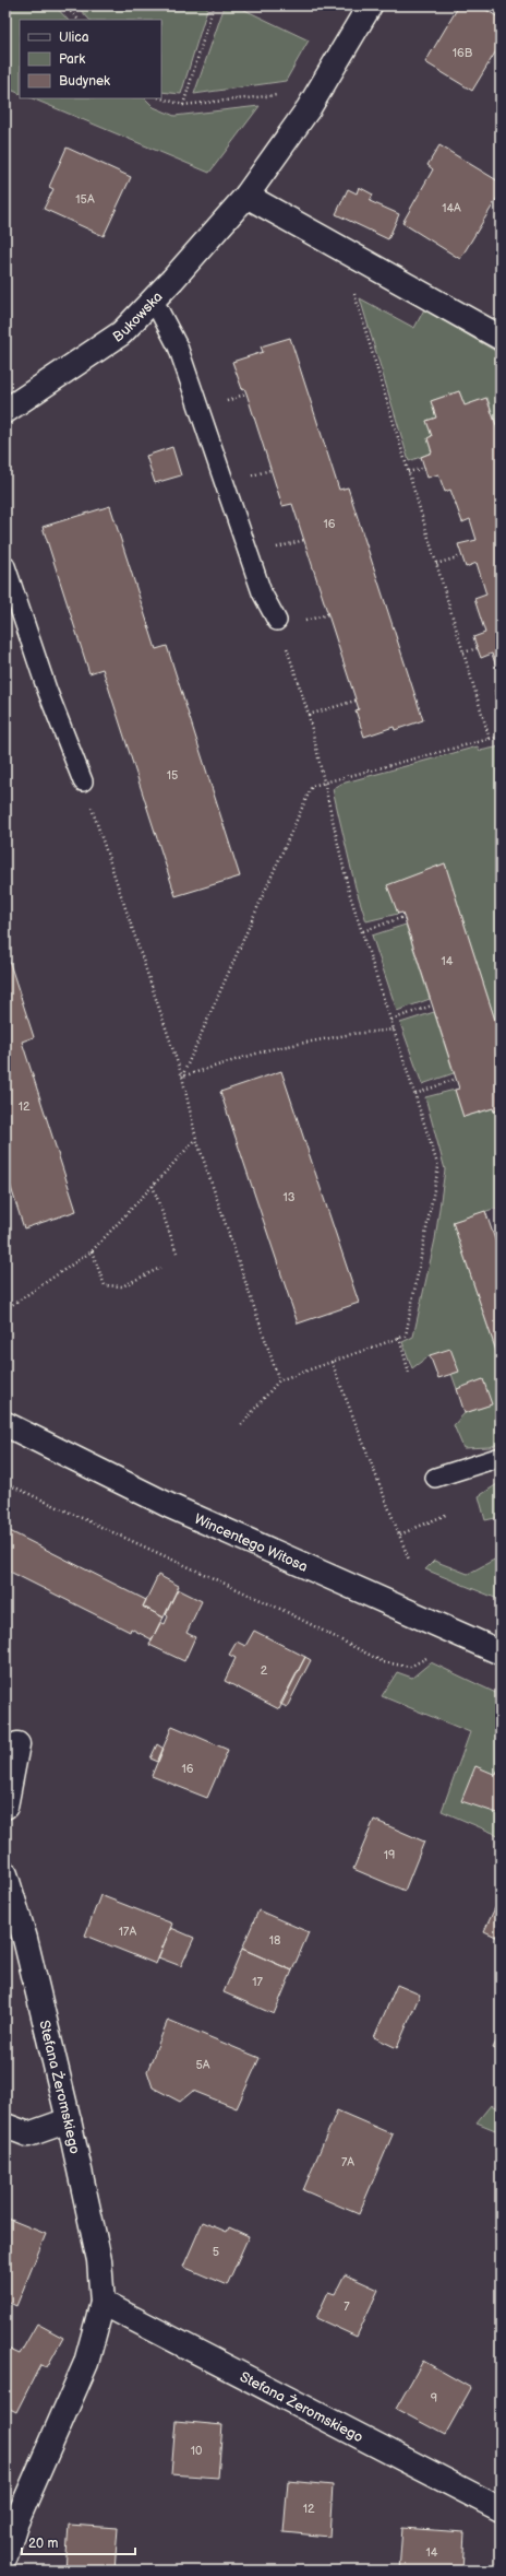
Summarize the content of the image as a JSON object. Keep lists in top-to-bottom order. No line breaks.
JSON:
{"streets":{"street":["Bukowska","Wincentego Witosa","Stefana Żeromskiego"]},"house_numbers":["16B","15A","14A","16","15","14","12","13","2","16","19","17A","18","17","5A","7A","5","7","9","10","12","14"],"legend":["Ulica","Park","Budynek"],"scale_bar":"20 m"}
